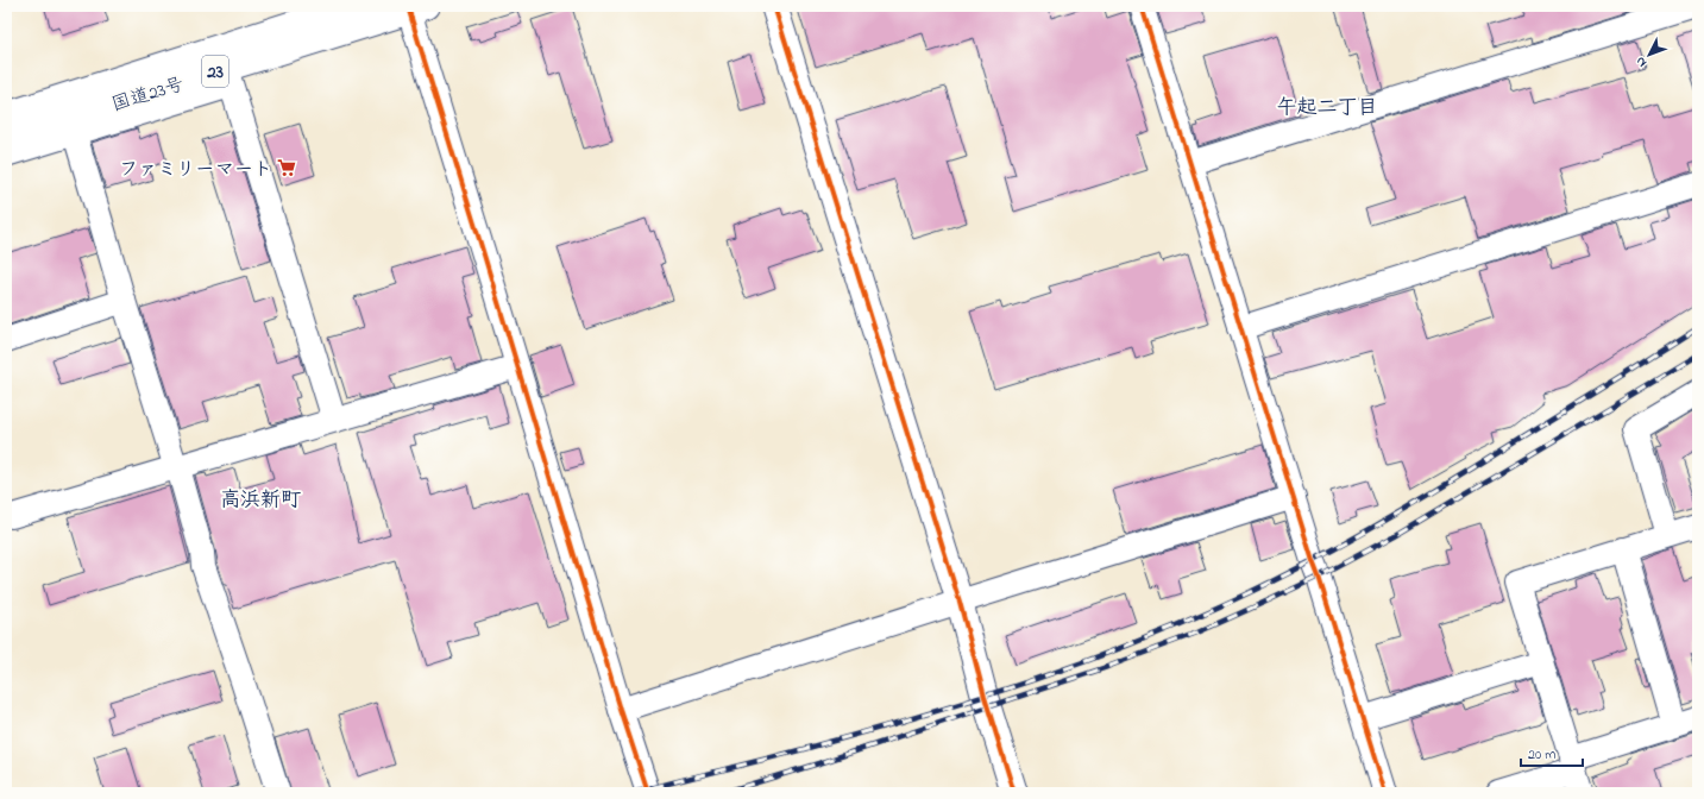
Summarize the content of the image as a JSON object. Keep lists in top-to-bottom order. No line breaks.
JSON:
{"streets":{"main road":["23","国道23号"]},"districts":["午起二丁目","高浜新町"],"places":{"supermarket":["ファミリーマート"]},"scale_bar":"20 m","north":"bottom left"}
